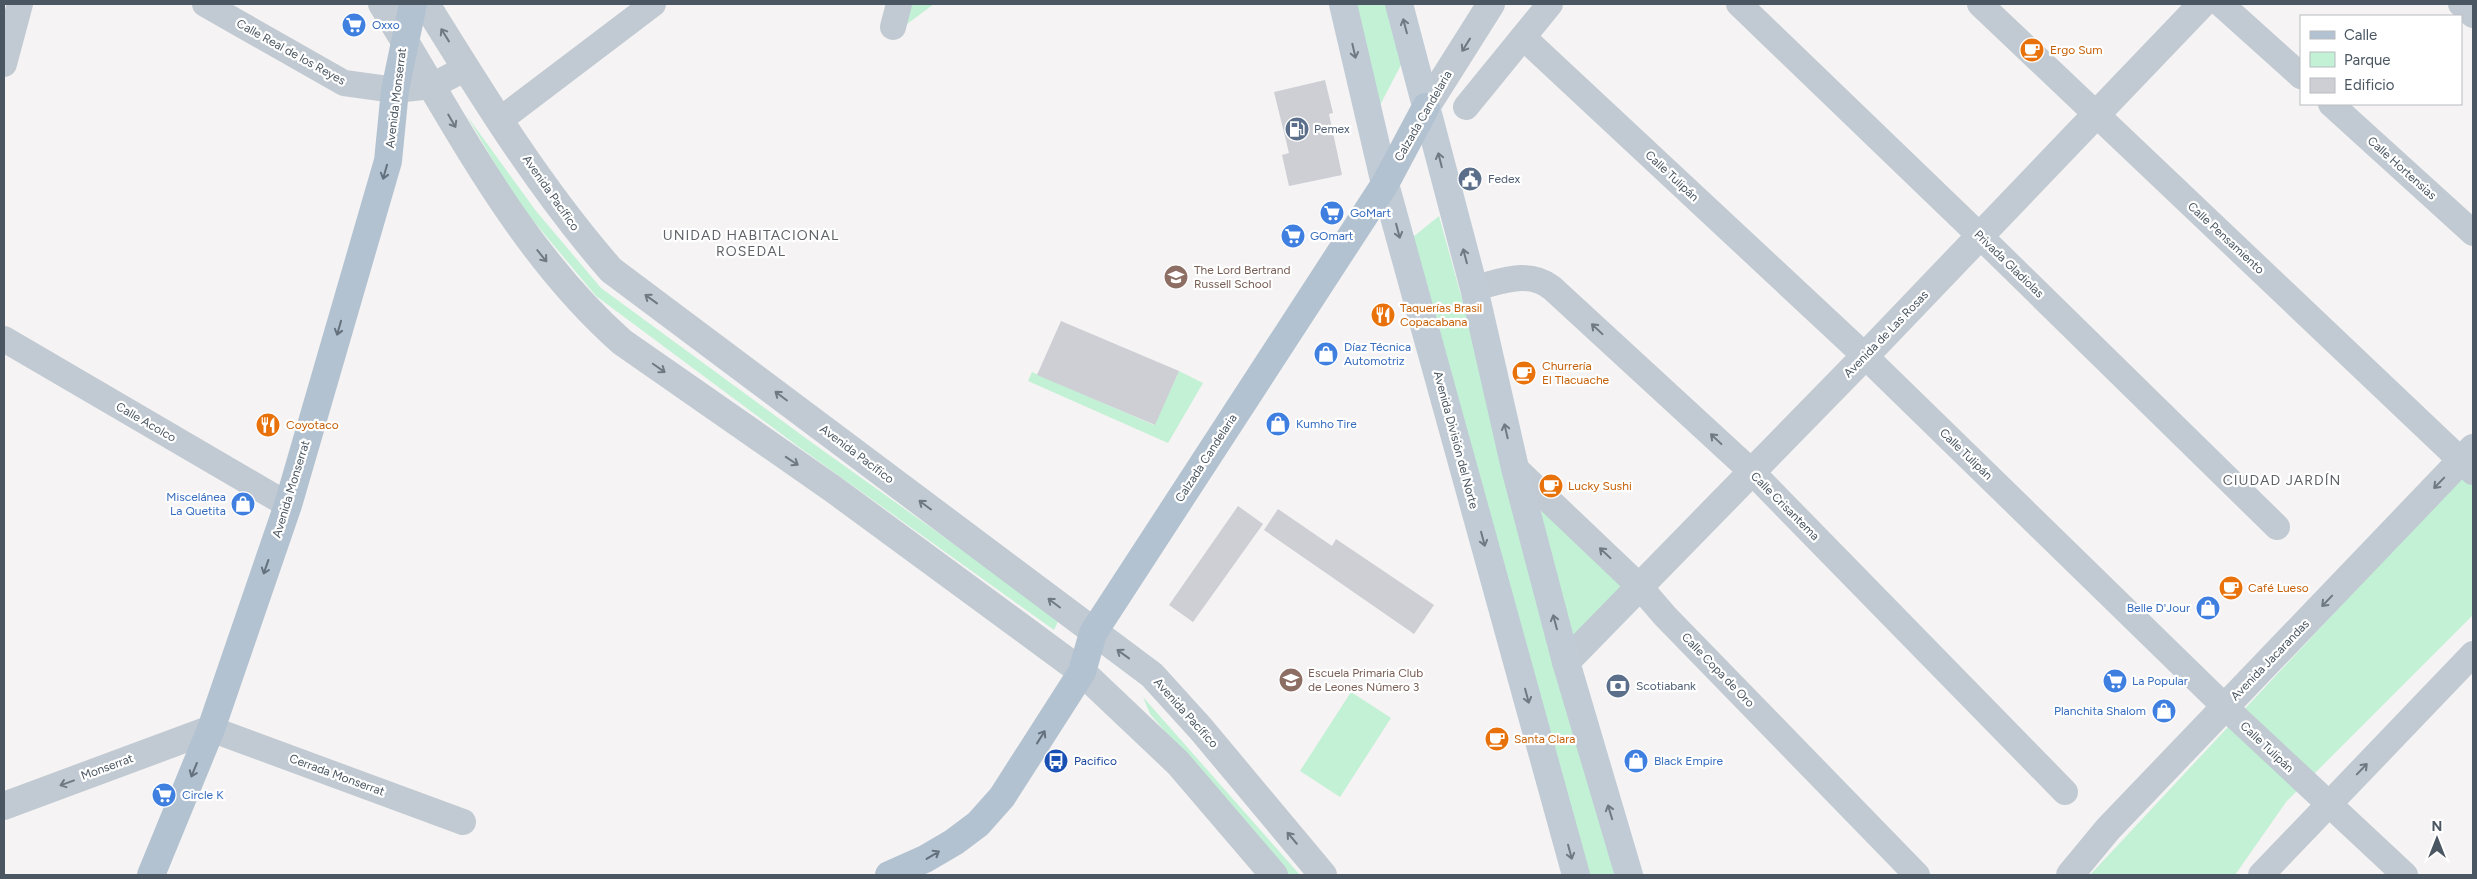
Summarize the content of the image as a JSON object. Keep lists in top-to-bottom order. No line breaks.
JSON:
{"streets":{"main road":["Avenida Monserrat","Calzada Candelaria","Avenida División del Norte"],"street":["Calle Real de los Reyes","Calle Hortensias","Calle Tulipán","Avenida Pacífico","Calle Pensamiento","Privada Gladiolas","Avenida de Las Rosas","Calle Acolco","Calle Crisantema","Avenida Jacarandas","Calle Copa de Oro","Monserrat","Cerrada Monserrat"]},"crossings":[["Calle Real de los Reyes","Avenida Monserrat"],["Calle Real de los Reyes","Avenida Pacífico"],["Avenida Monserrat","Calle Acolco"],["Avenida Monserrat","Monserrat"],["Avenida Monserrat","Cerrada Monserrat"],["Calzada Candelaria","Avenida Pacífico"],["Calzada Candelaria","Avenida División del Norte"],["Calle Tulipán","Avenida de Las Rosas"],["Calle Tulipán","Avenida Jacarandas"],["Calle Pensamiento","Avenida de Las Rosas"],["Calle Pensamiento","Avenida Jacarandas"],["Privada Gladiolas","Avenida de Las Rosas"],["Avenida de Las Rosas","Calle Crisantema"],["Avenida de Las Rosas","Calle Copa de Oro"],["Monserrat","Cerrada Monserrat"]],"one_way":["Avenida Monserrat","Calle Crisantema","Monserrat"],"districts":["UNIDAD HABITACIONAL ROSEDAL","CIUDAD JARDÍN"],"places":{"supermarket":["Oxxo","GoMart","GOmart","La Popular","Circle K"],"cafe":["Ergo Sum","Churrería El Tlacuache","Lucky Sushi","Café Lueso","Santa Clara"],"fuel station":["Pemex"],"public building":["Fedex"],"school or university":["The Lord Bertrand Russell School","Escuela Primaria Club de Leones Número 3"],"restaurant":["Taquerías Brasil Copacabana","Coyotaco"],"shop":["Díaz Técnica Automotriz","Kumho Tire","Miscelánea La Quetita","Belle D'Jour","Planchita Shalom","Black Empire"],"bank":["Scotiabank"],"bus stop":["Pacifico"]},"legend":["Calle","Parque","Edificio"],"north":"top"}
